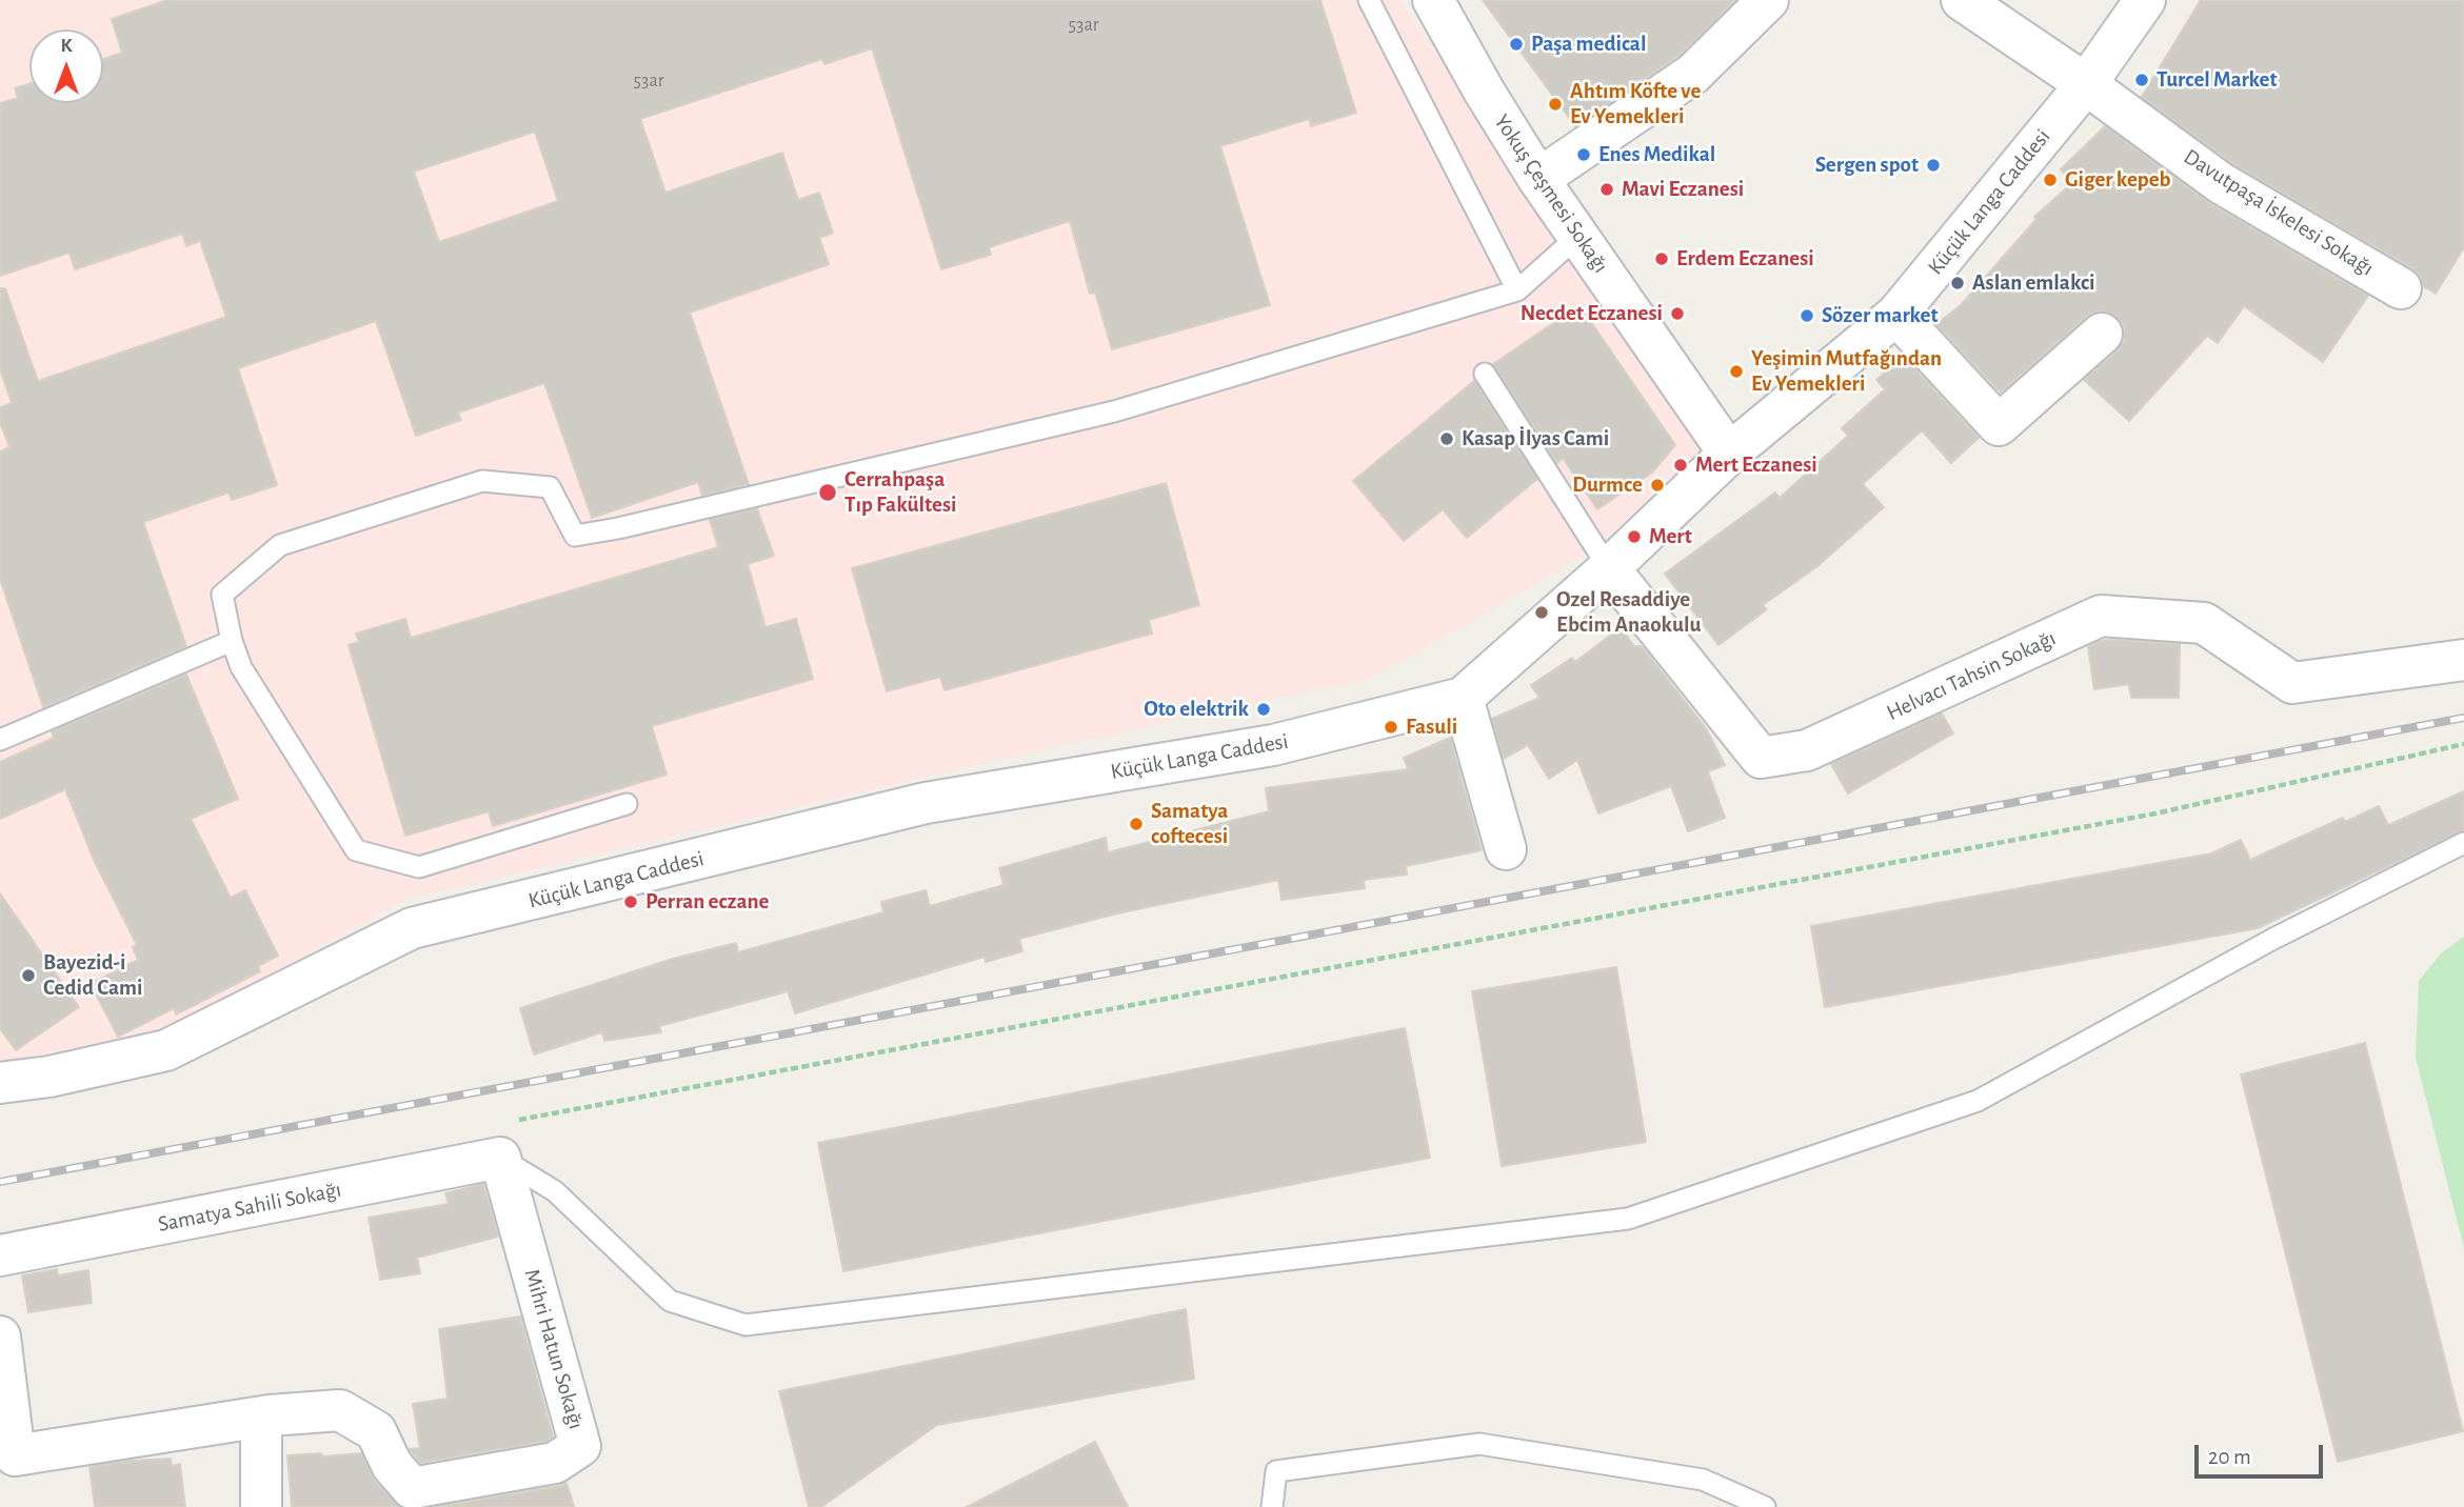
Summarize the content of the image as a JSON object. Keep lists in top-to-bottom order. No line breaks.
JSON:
{"streets":{"street":["Yokuş Çeşmesi Sokağı","Küçük Langa Caddesi","Davutpaşa İskelesi Sokağı","Helvacı Tahsin Sokağı","Samatya Sahili Sokağı","Mihri Hatun Sokağı"]},"crossings":[["Yokuş Çeşmesi Sokağı","Küçük Langa Caddesi"],["Küçük Langa Caddesi","Davutpaşa İskelesi Sokağı"],["Küçük Langa Caddesi","Helvacı Tahsin Sokağı"],["Samatya Sahili Sokağı","Mihri Hatun Sokağı"]],"places":["Paşa medical","Turcel Market","Ahtım Köfte ve Ev Yemekleri","Enes Medikal","Sergen spot","Giger kepeb","Mavi Eczanesi","Erdem Eczanesi","Aslan emlakci","Necdet Eczanesi","Sözer market","Yeşimin Mutfağından Ev Yemekleri","Kasap İlyas Cami","Mert Eczanesi","Durmce","Cerrahpaşa Tıp Fakültesi","Mert","Ozel Resaddiye Ebcim Anaokulu","Oto elektrik","Fasuli","Samatya coftecesi","Perran eczane","Bayezid-i Cedid Cami"],"house_numbers":["53ar","53ar"],"scale_bar":"20 m","north":"top"}
